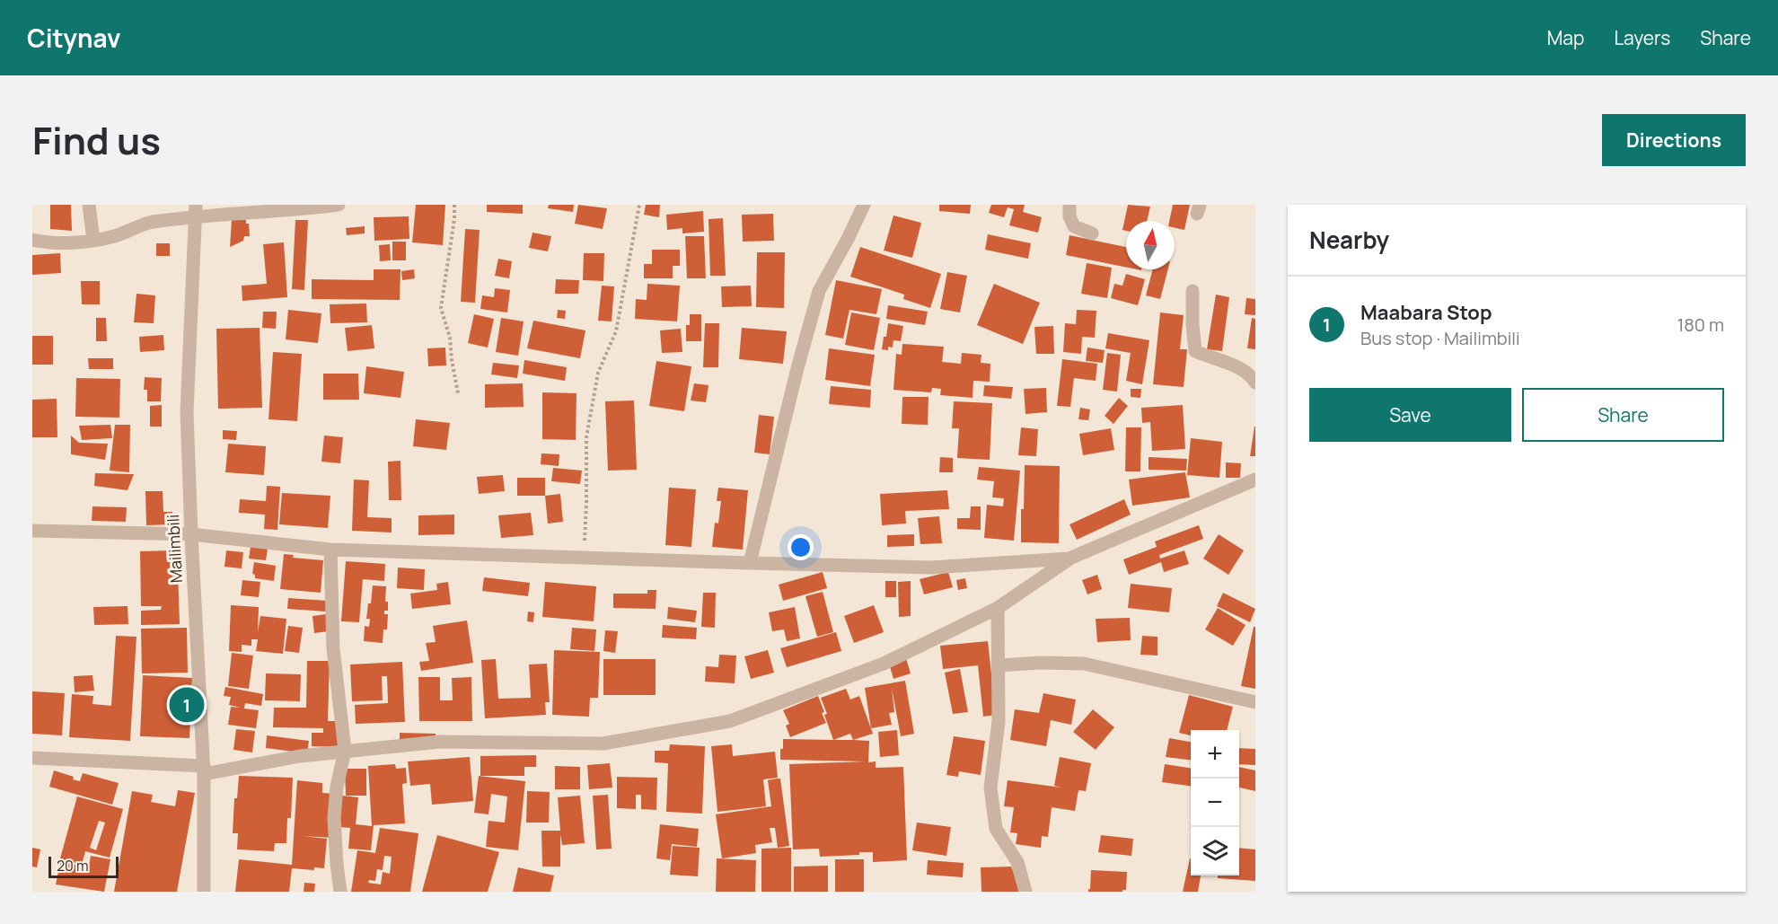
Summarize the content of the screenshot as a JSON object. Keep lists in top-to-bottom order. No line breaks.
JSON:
{"streets":{"street":["Mailimbili"]},"scale_bar":"20 m","north":"top","page":{"header":"Citynav","nav":["Map","Layers","Share"],"title":"Find us","buttons":["Directions",["Save","Share"]],"heading":"Nearby","list":[{"mark":"1","name":"Maabara Stop","note":"Bus stop · Mailimbili","value":"180 m"}],"pins":"1","map_buttons":["+","−"],"scale":"20 m"}}
